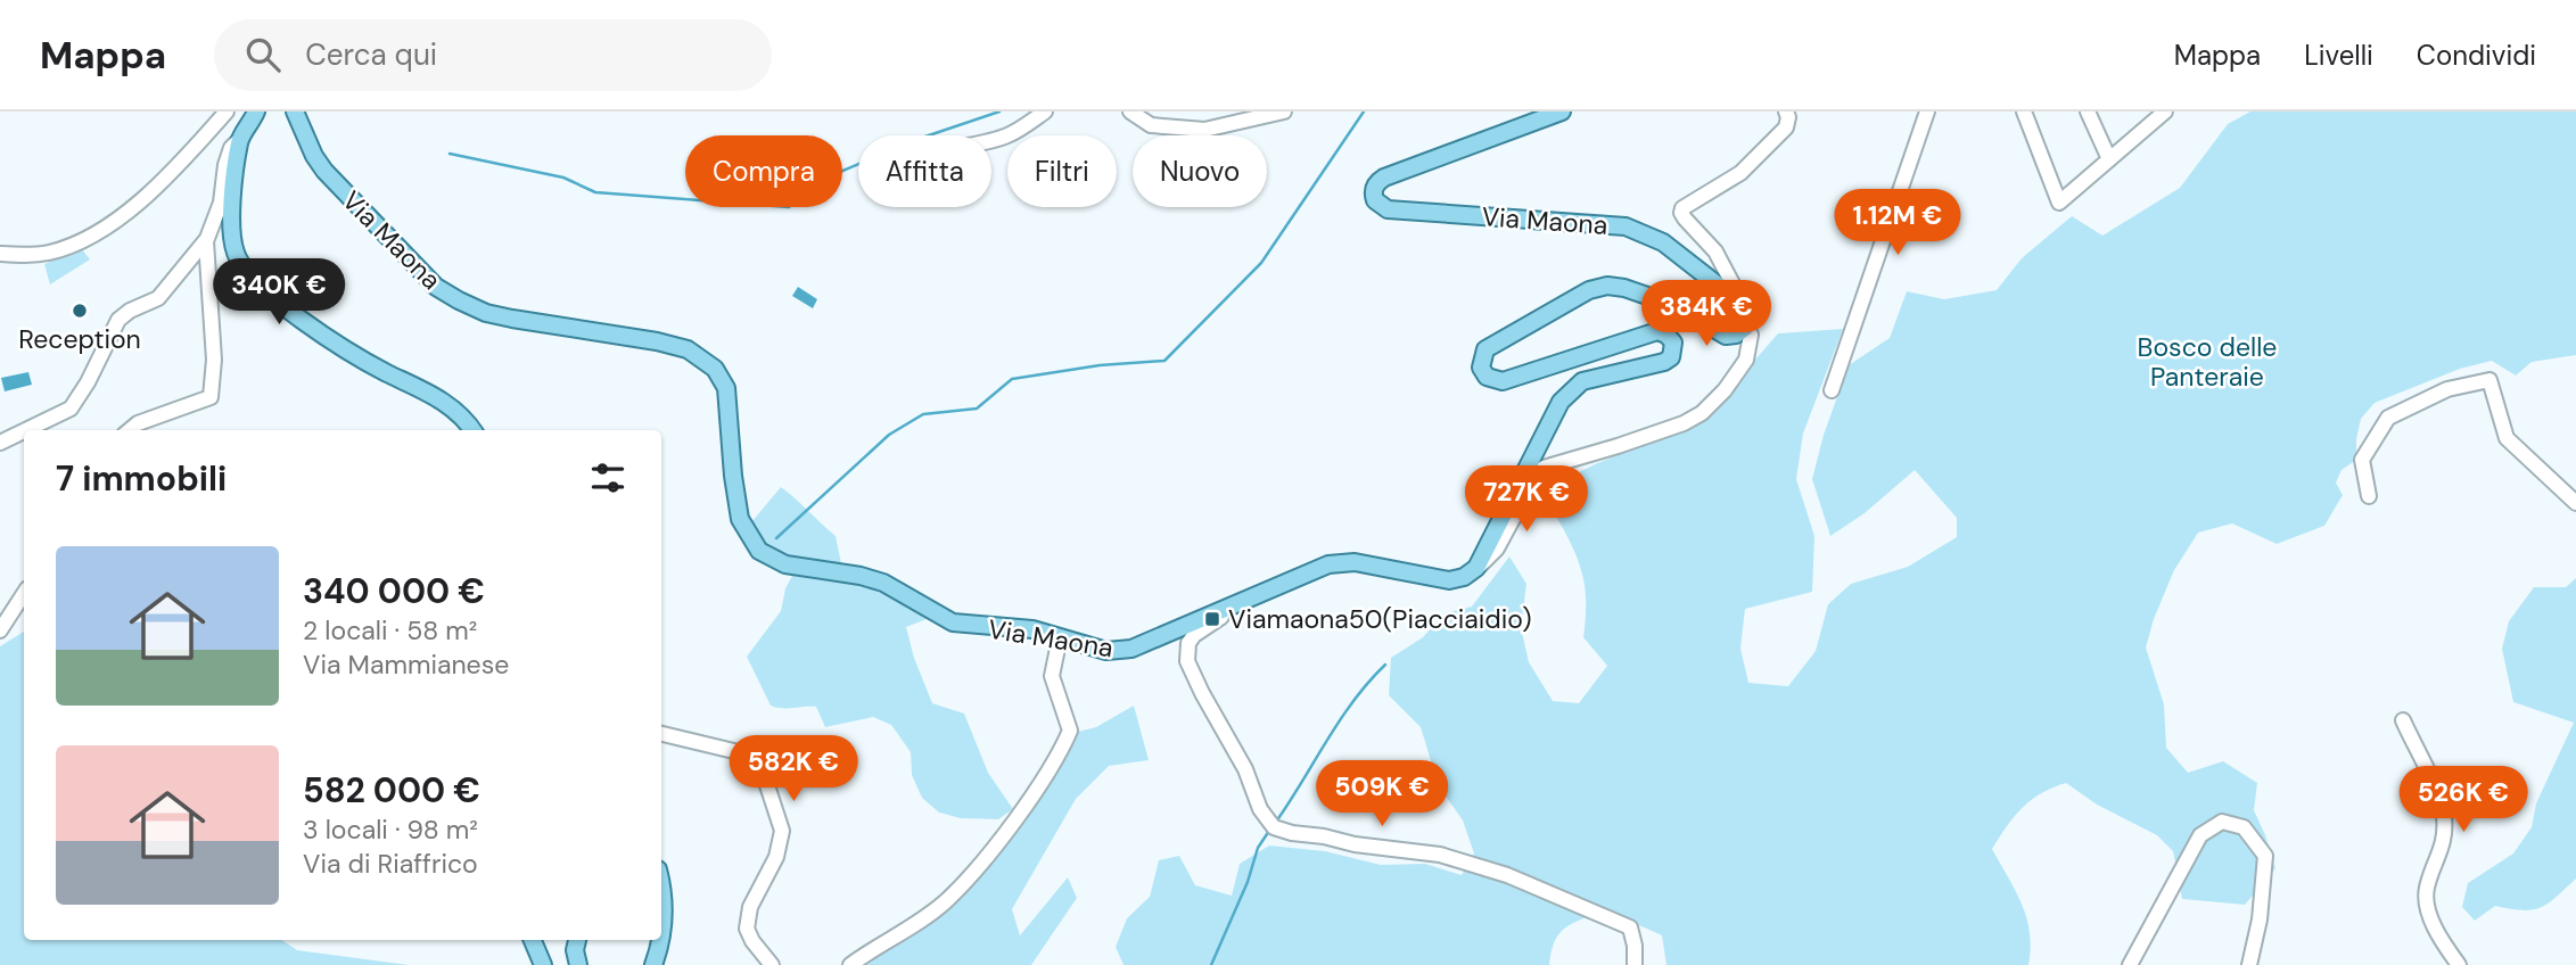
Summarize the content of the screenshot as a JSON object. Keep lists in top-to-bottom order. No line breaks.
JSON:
{"streets":{"main road":["Via Maona"]},"parks":["Bosco delle Panteraie"],"places":{"other":["Reception"],"transit":["Viamaona50(Piacciaidio)"]},"page":{"header":"Mappa","search":"Cerca qui","nav":["Mappa","Livelli","Condividi"],"chip":["Compra","Affitta","Filtri","Nuovo"],"price":["1.12M €","340K €","384K €","727K €","582K €","509K €","526K €"],"heading":"7 immobili","list":[{"name":"340 000 €","note":"2 locali · 58 m² · Via Mammianese"},{"name":"582 000 €","note":"3 locali · 98 m² · Via di Riaffrico"}]}}
